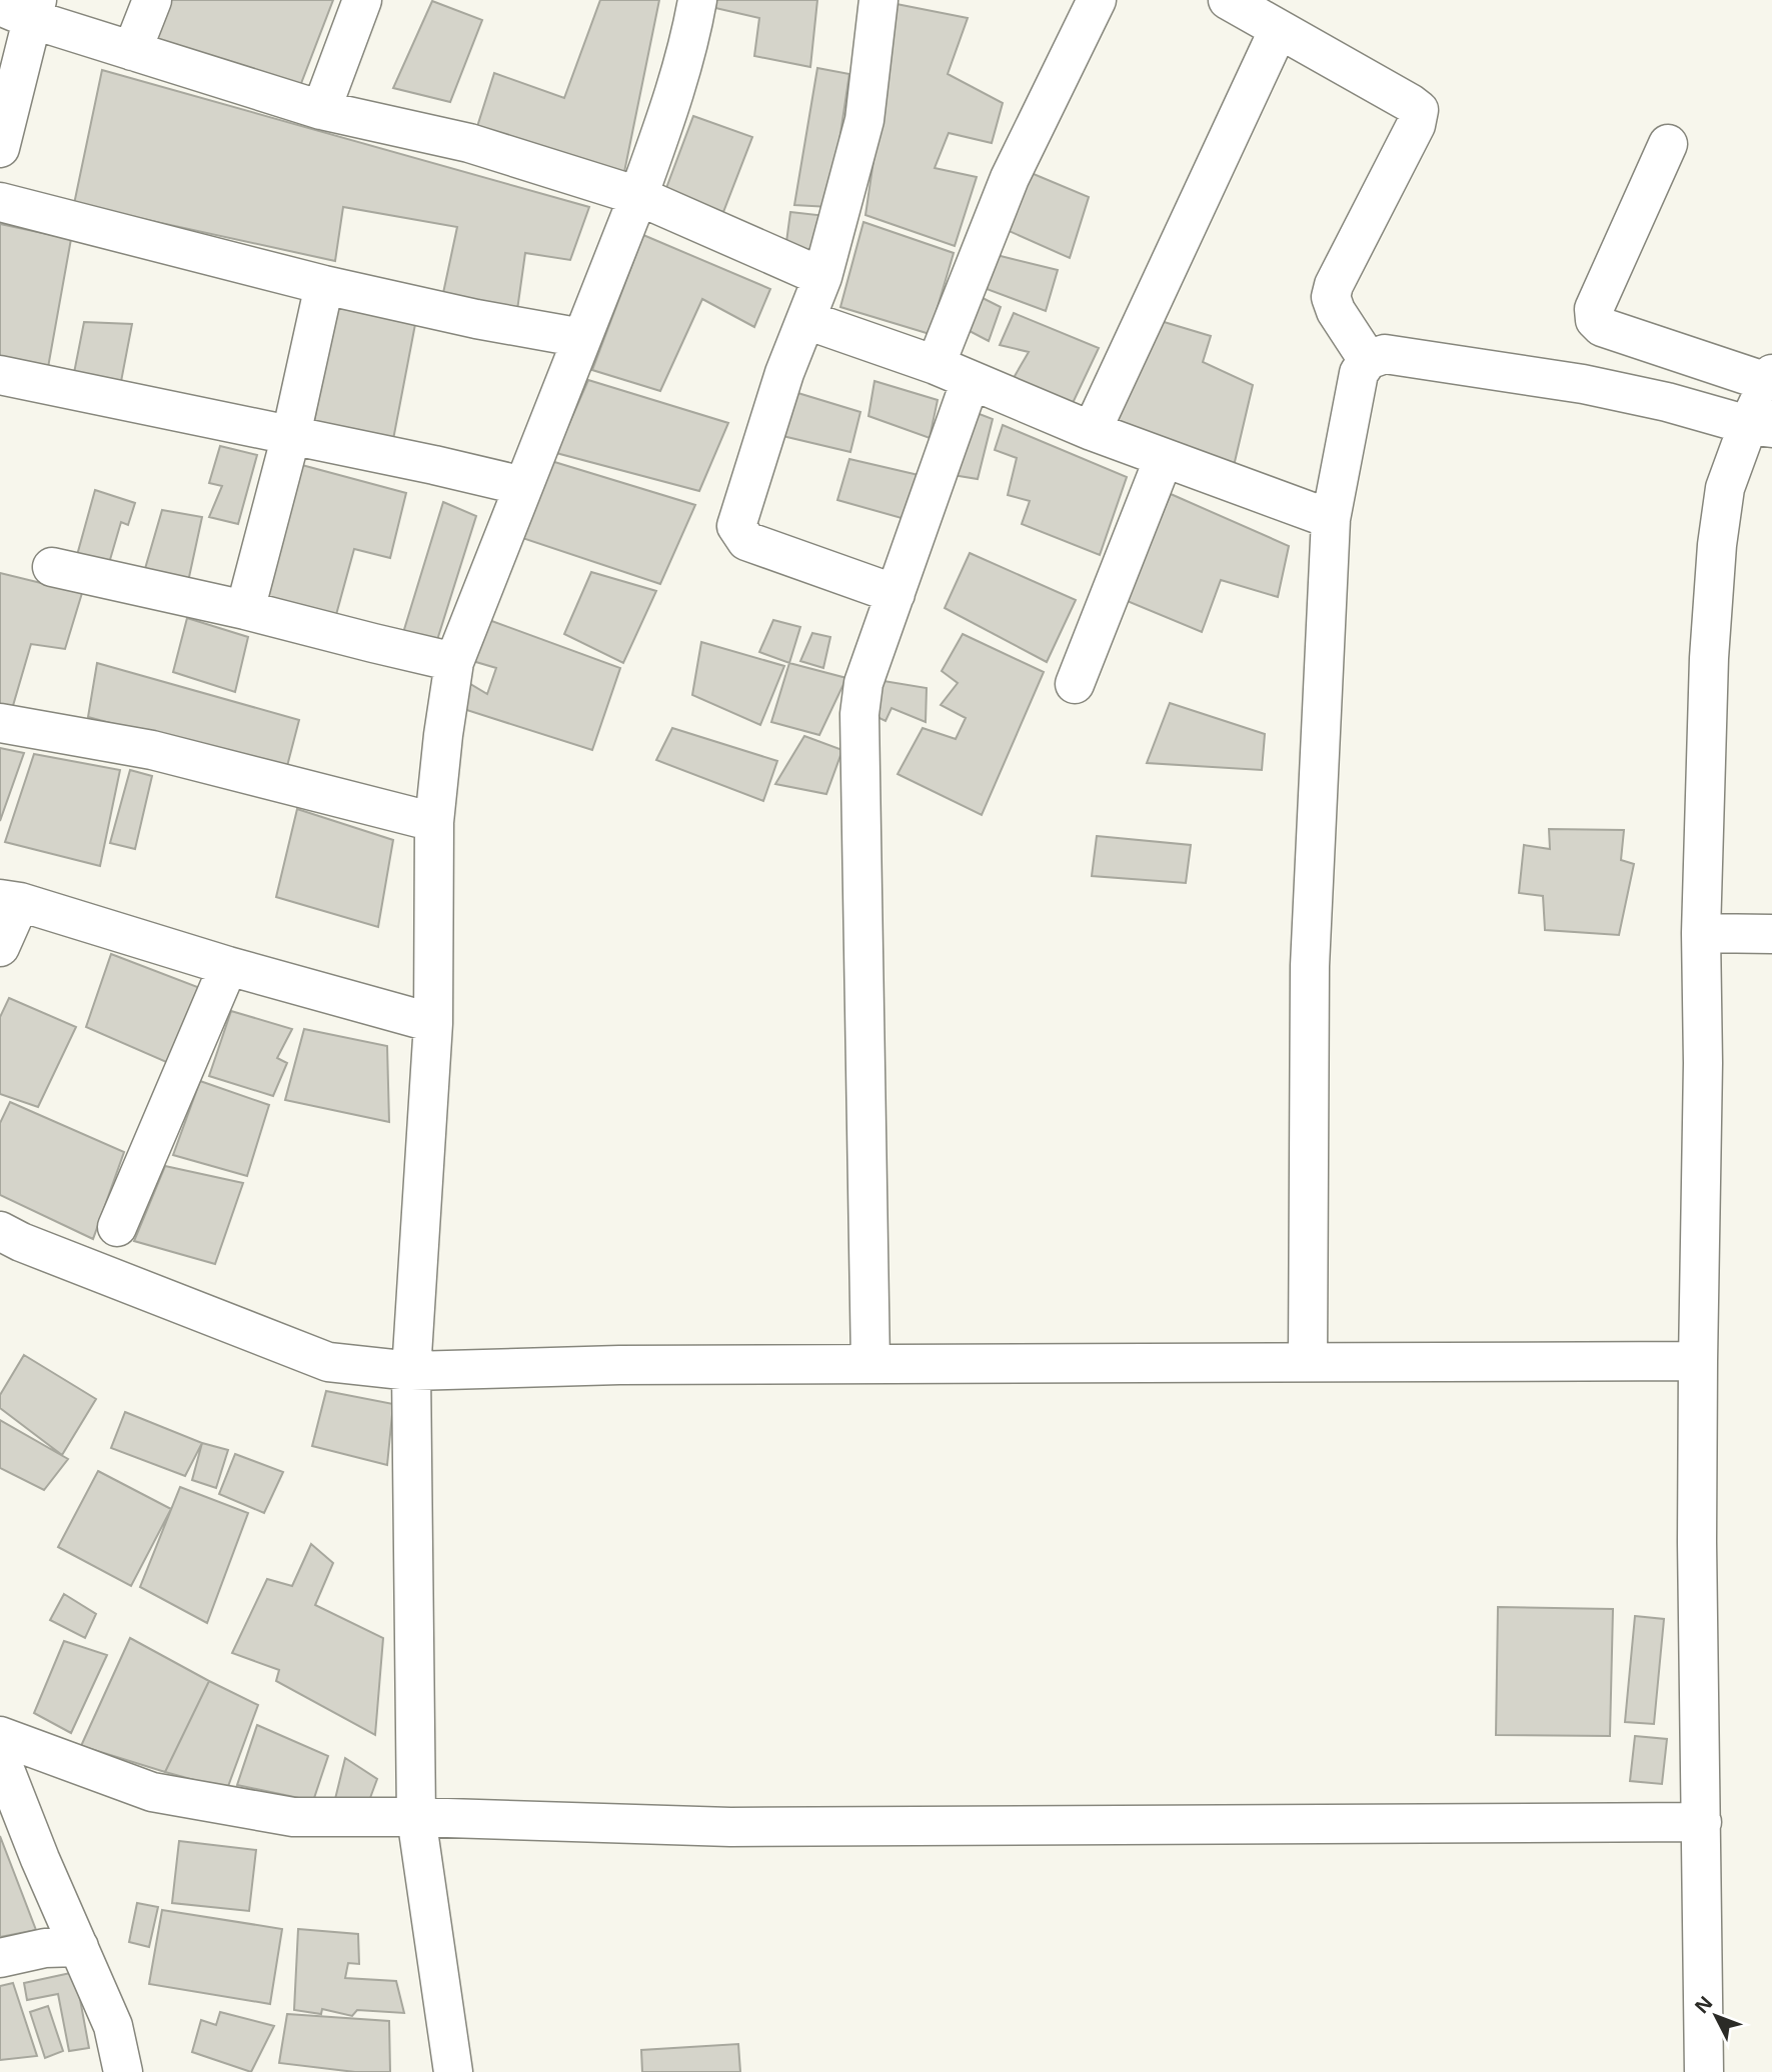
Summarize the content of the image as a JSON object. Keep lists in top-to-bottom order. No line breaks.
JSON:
{"north":"top left"}
